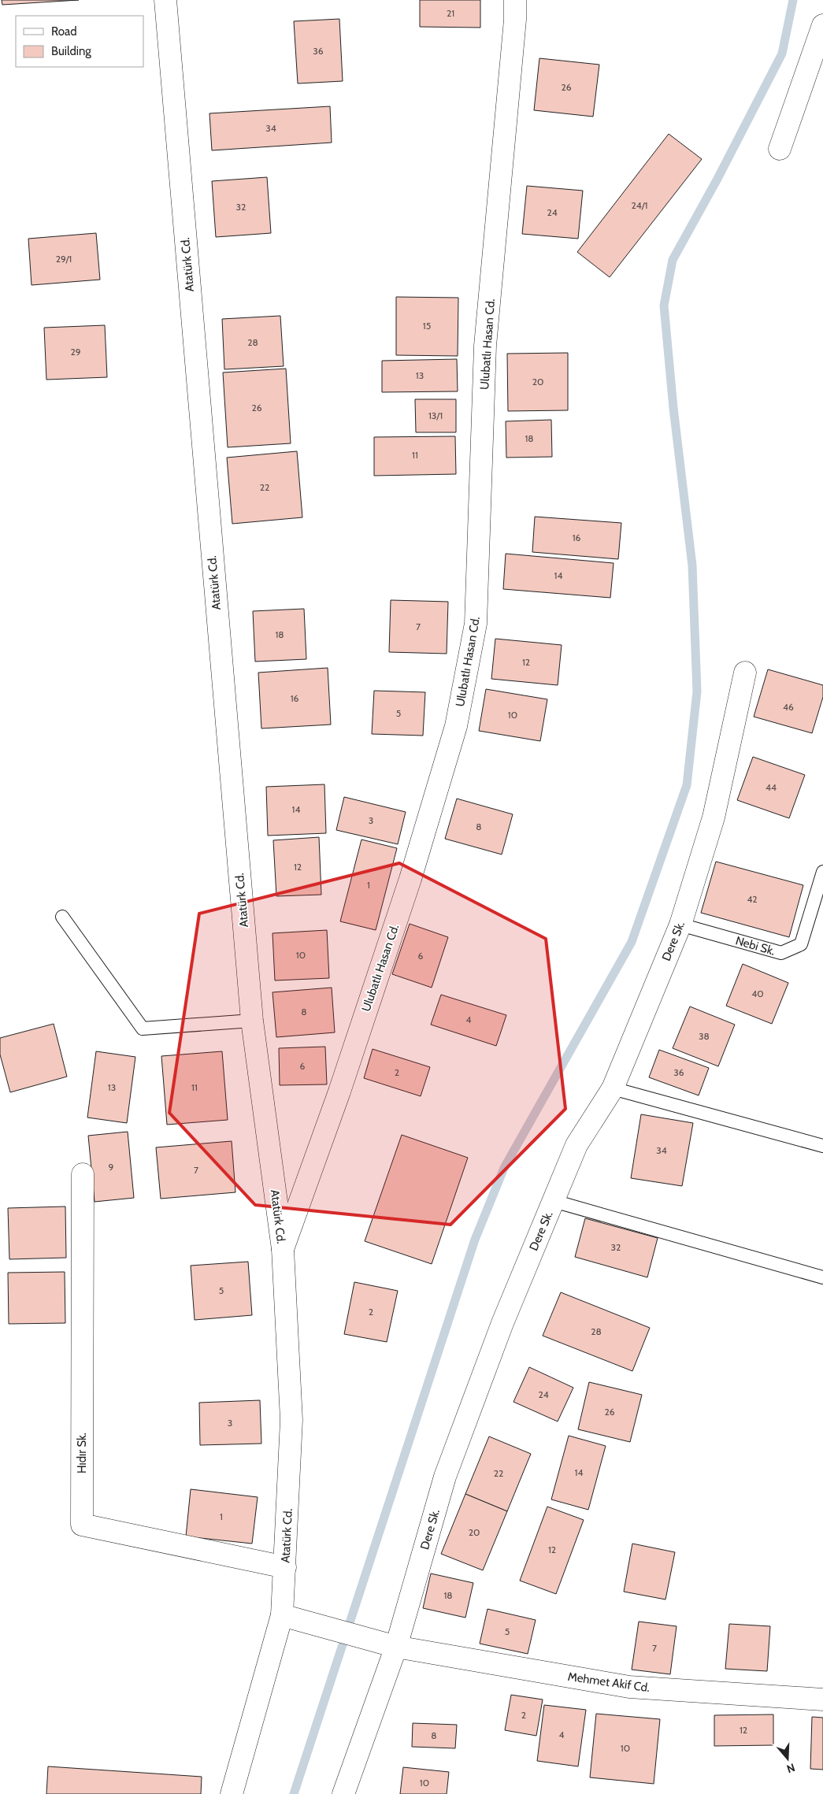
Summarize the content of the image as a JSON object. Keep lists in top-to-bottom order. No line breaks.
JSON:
{"streets":{"street":["Atatürk Cd.","Ulubatlı Hasan Cd.","Dere Sk.","Hıdır Sk.","Mehmet Akif Cd."],"lane":["Nebi Sk."]},"crossings":[["Atatürk Cd.","Ulubatlı Hasan Cd."],["Atatürk Cd.","Hıdır Sk."],["Atatürk Cd.","Mehmet Akif Cd."],["Dere Sk.","Nebi Sk."],["Dere Sk.","Mehmet Akif Cd."]],"house_numbers":["21","36","26","34","24/1","32","24","29/1","15","28","29","13","20","26","13/1","18","11","22","16","14","7","18","12","16","46","5","10","44","14","3","8","12","1","42","10","6","40","8","4","38","6","2","36","13","11","34","9","7","32","5","2","28","24","26","3","14","22","1","20","12","18","5","7","2","12","4","8","10","10"],"legend":["Road","Building"],"north":"bottom"}
